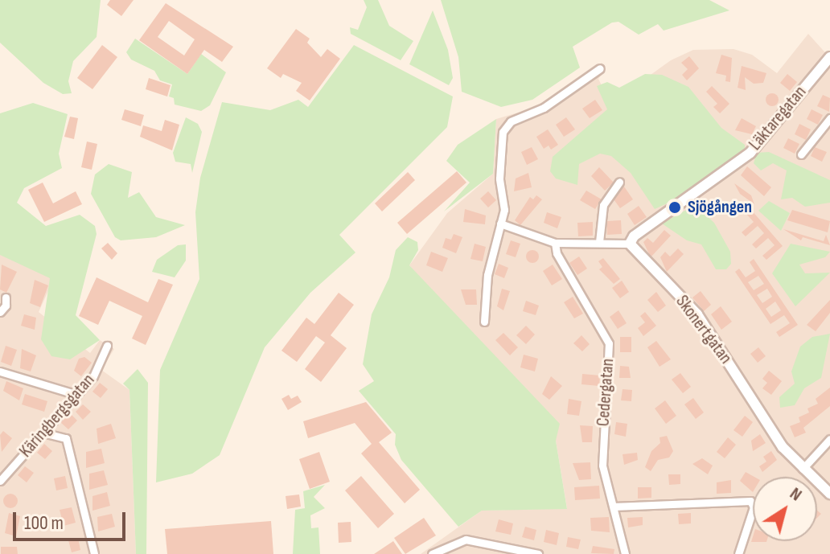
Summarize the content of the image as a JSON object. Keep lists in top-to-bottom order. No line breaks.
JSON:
{"streets":{"street":["Läktaregatan","Skonertgatan","Cedergatan","Käringbergsgatan"]},"crossings":[["Läktaregatan","Skonertgatan"]],"places":["Sjögången"],"scale_bar":"100 m","north":"top right"}
